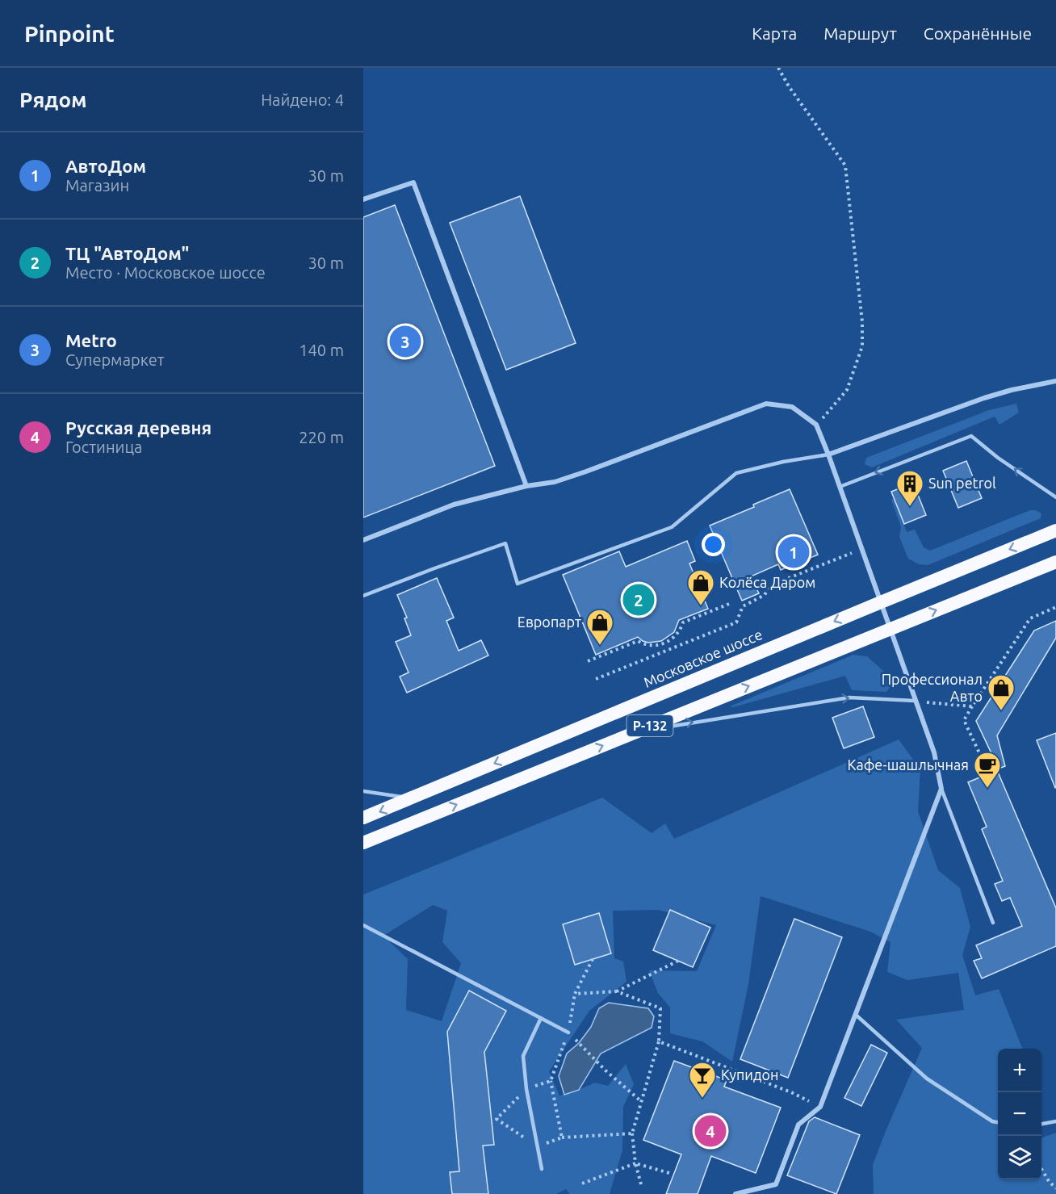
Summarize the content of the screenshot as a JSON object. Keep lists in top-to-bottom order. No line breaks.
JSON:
{"streets":{"highway":["Московское шоссе","Р-132"]},"places":{"building":["Sun petrol"],"shop":["Колёса Даром","Европарт","Профессионал Авто"],"cafe":["Кафе-шашлычная"],"bar":["Купидон"]},"page":{"header":"Pinpoint","nav":["Карта","Маршрут","Сохранённые"],"heading":["Рядом","Найдено: 4"],"list":[{"mark":"1","name":"АвтоДом","note":"Магазин","value":"30 m"},{"mark":"2","name":"ТЦ \"АвтоДом\"","note":"Место · Московское шоссе","value":"30 m"},{"mark":"3","name":"Metro","note":"Супермаркет","value":"140 m"},{"mark":"4","name":"Русская деревня","note":"Гостиница","value":"220 m"}],"pins":["3","1","2","4"],"map_buttons":["+","−"]}}
